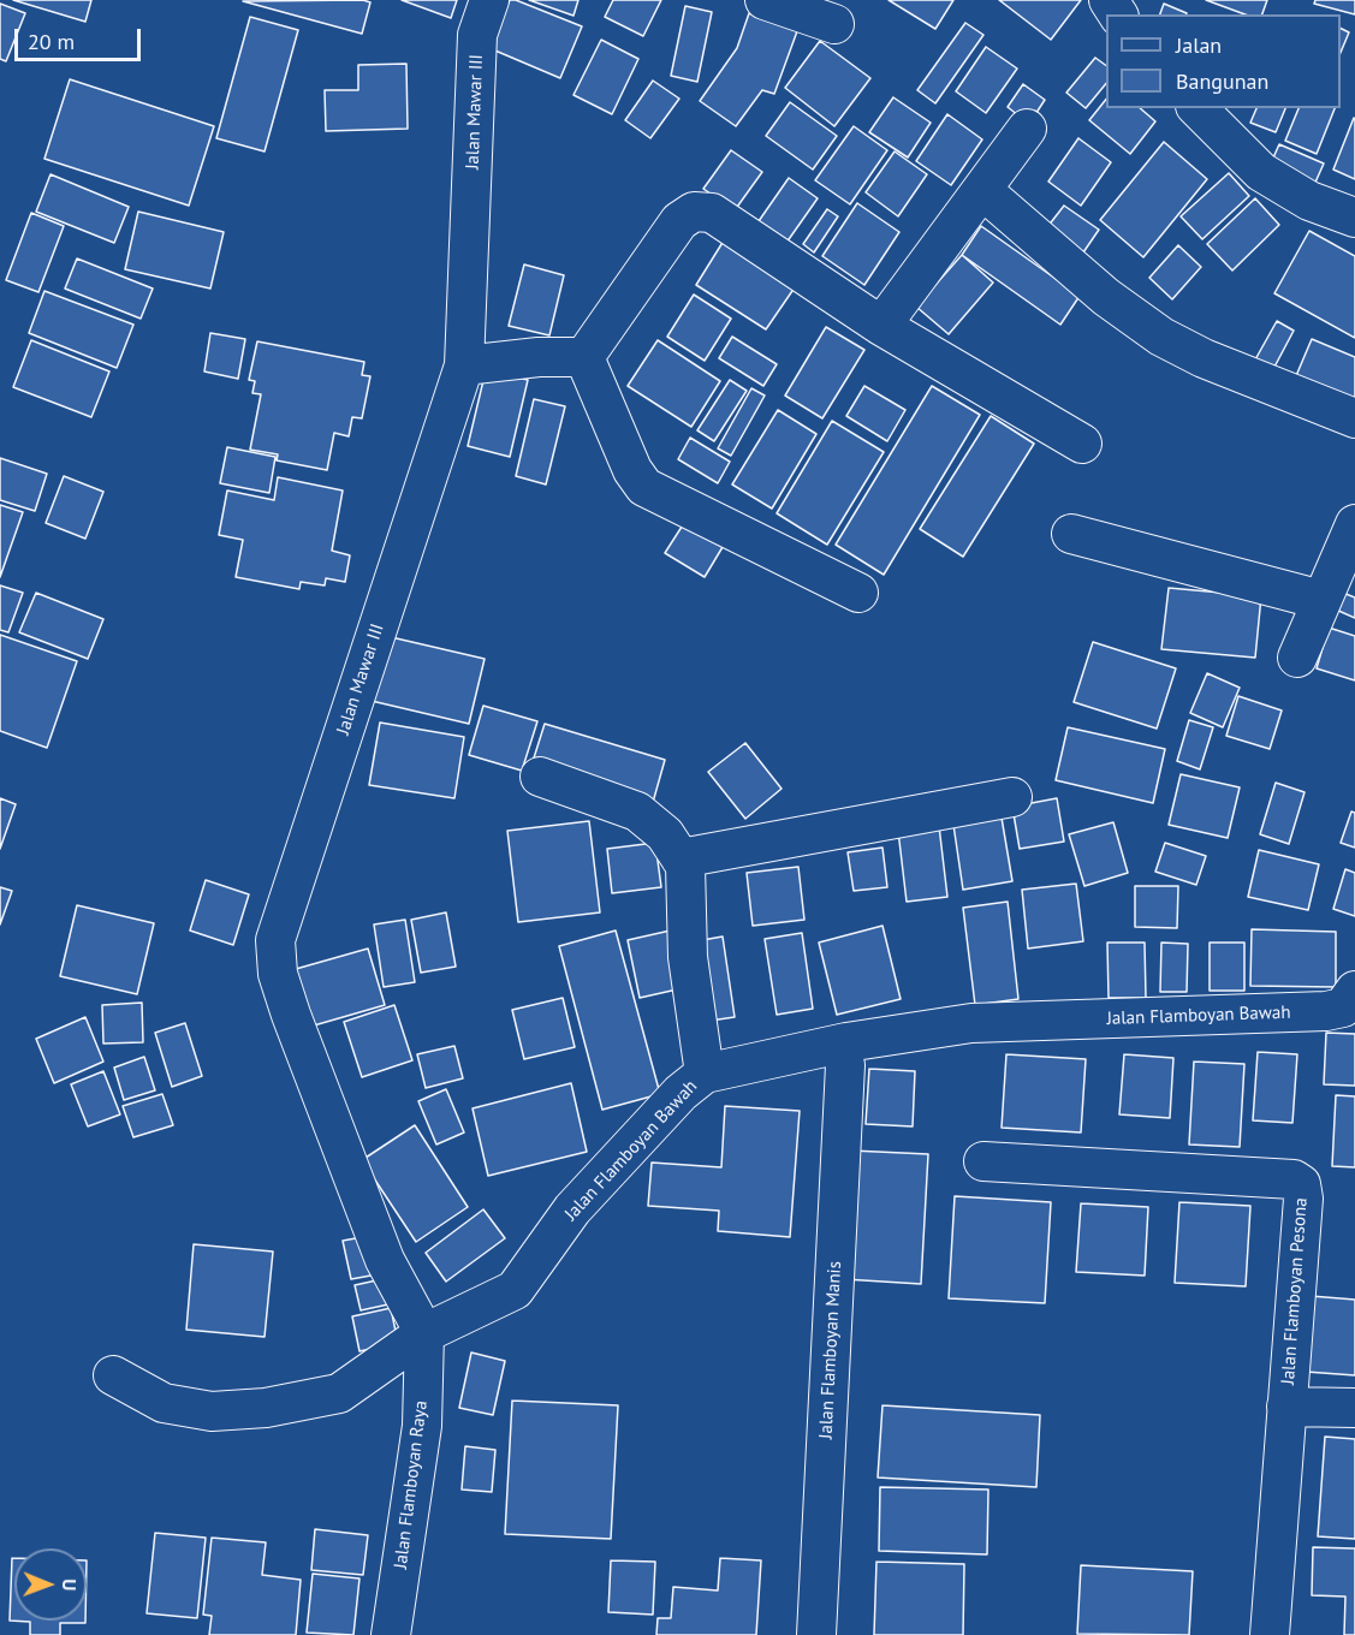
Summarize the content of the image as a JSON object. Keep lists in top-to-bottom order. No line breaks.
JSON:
{"streets":{"street":["Jalan Mawar III","Jalan Flamboyan Bawah","Jalan Flamboyan Pesona","Jalan Flamboyan Manis","Jalan Flamboyan Raya"]},"crossings":[["Jalan Mawar III","Jalan Flamboyan Bawah"],["Jalan Mawar III","Jalan Flamboyan Raya"],["Jalan Flamboyan Bawah","Jalan Flamboyan Raya"]],"legend":["Jalan","Bangunan"],"scale_bar":"20 m","north":"right"}
